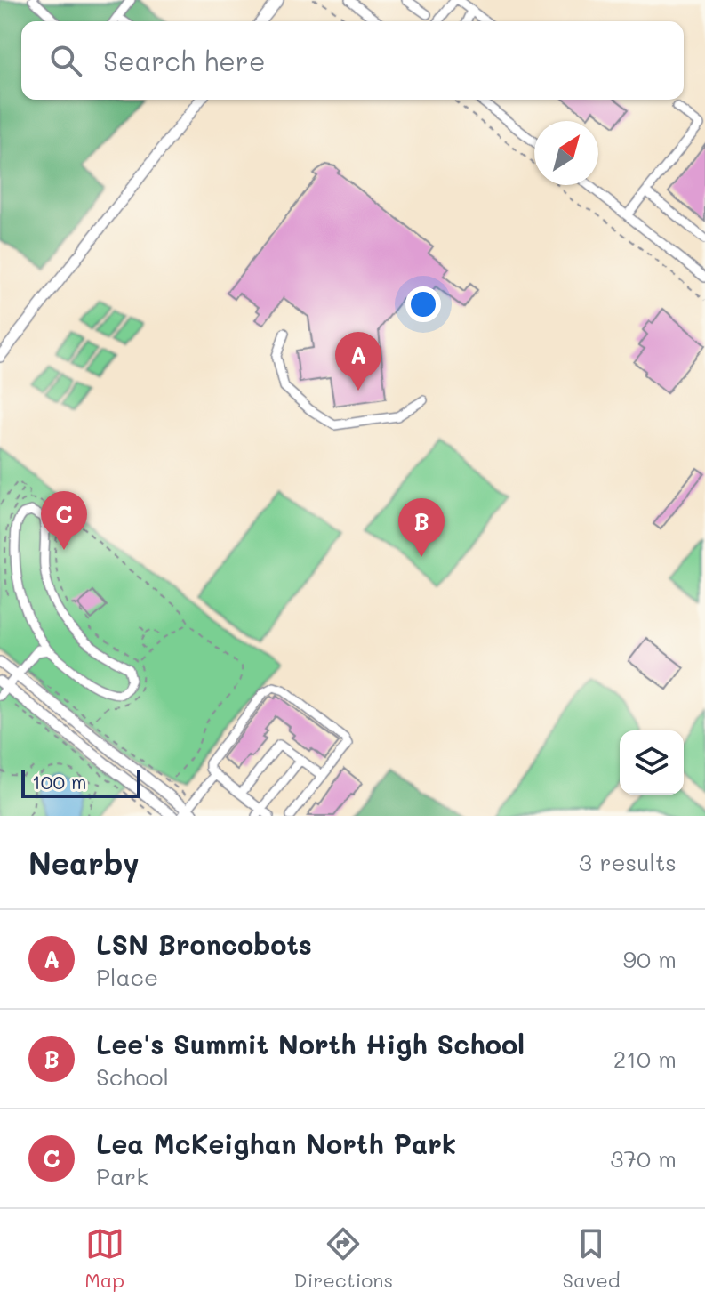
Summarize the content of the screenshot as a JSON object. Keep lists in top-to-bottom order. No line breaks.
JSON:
{"scale_bar":"100 m","north":"top right","page":{"search":"Search here","pins":["A","C","B"],"scale":"100 m","heading":["Nearby","3 results"],"list":[{"mark":"A","name":"LSN Broncobots","note":"Place","value":"90 m"},{"mark":"B","name":"Lee's Summit North High School","note":"School","value":"210 m"},{"mark":"C","name":"Lea McKeighan North Park","note":"Park","value":"370 m"}],"nav":["Map","Directions","Saved"]}}
